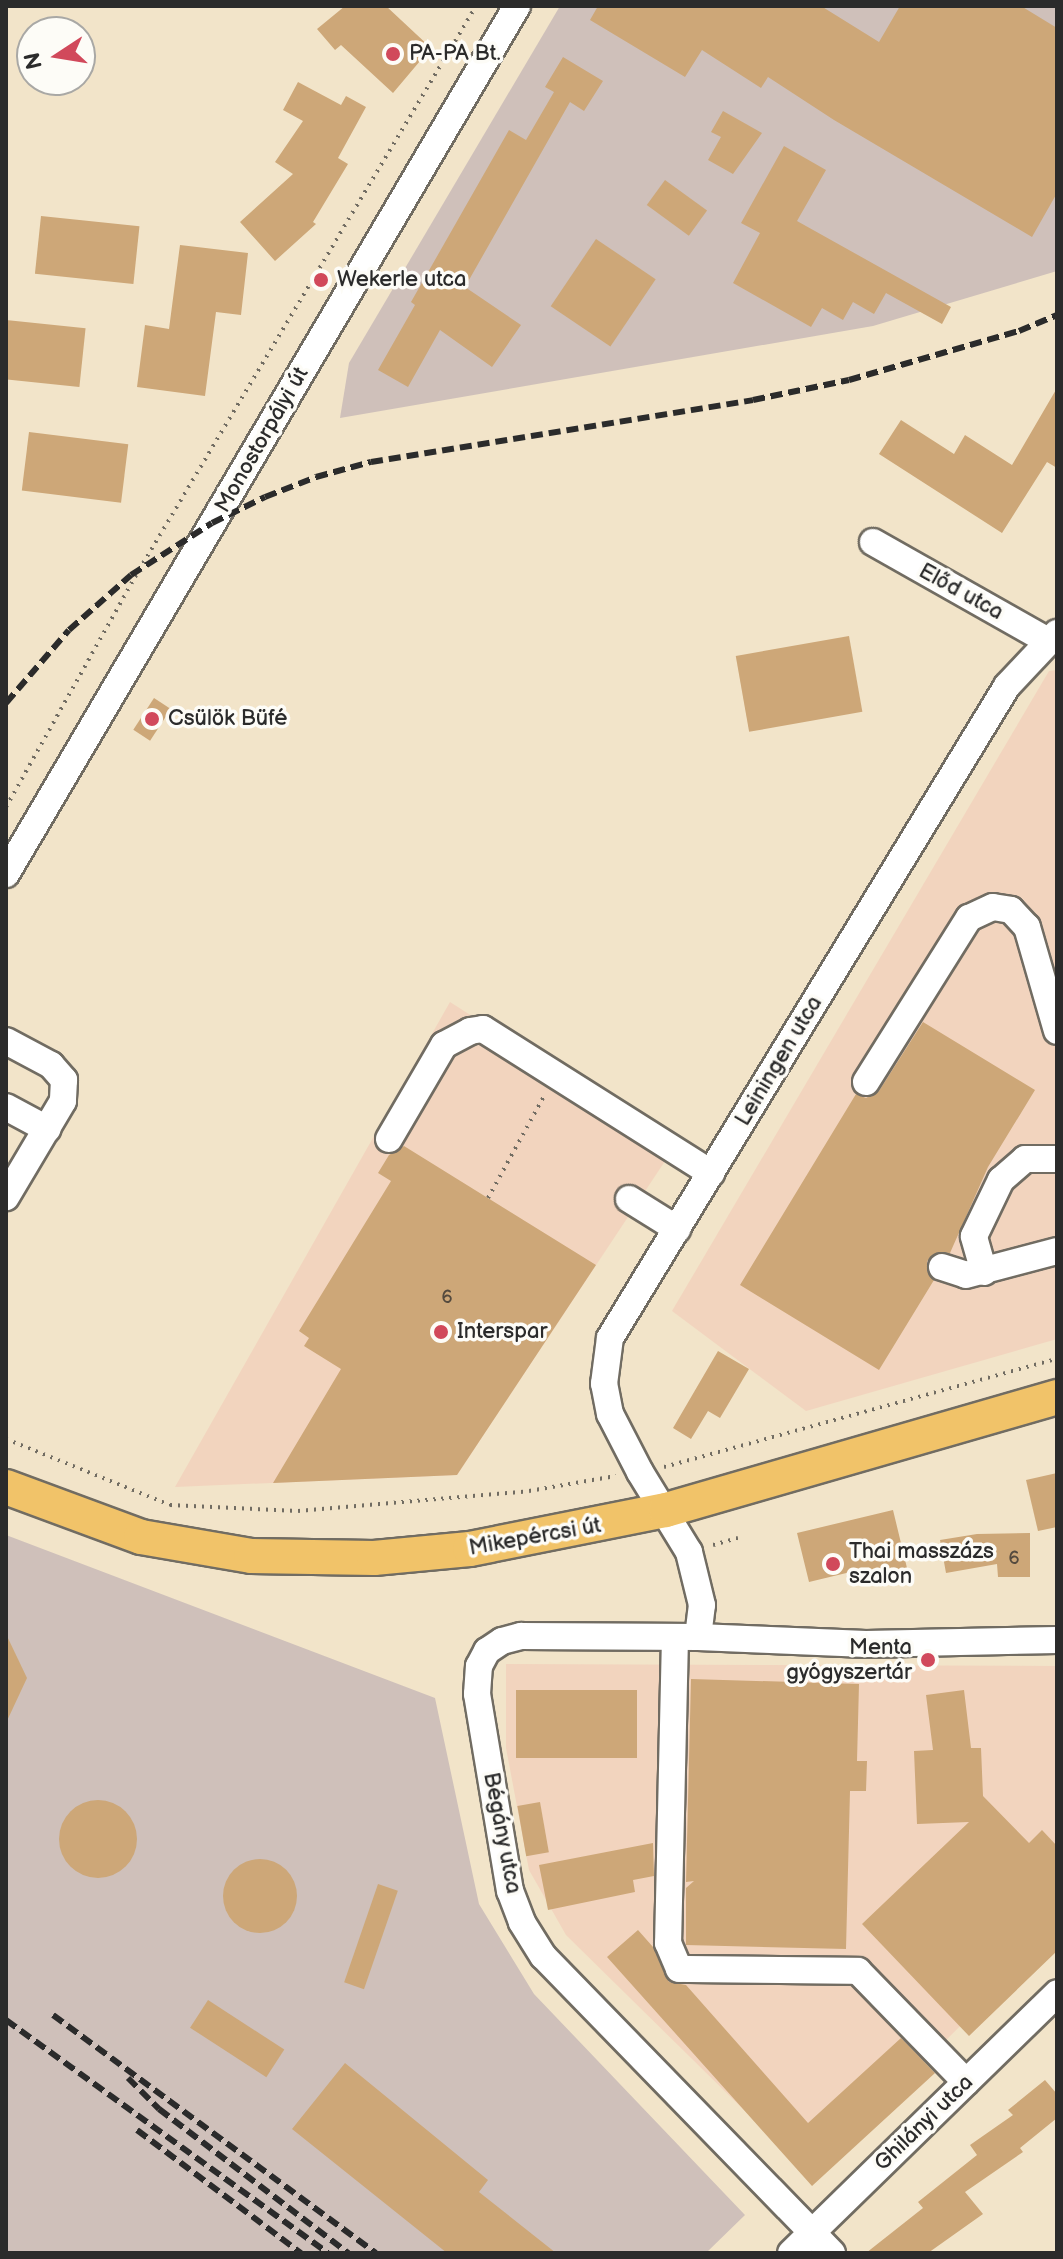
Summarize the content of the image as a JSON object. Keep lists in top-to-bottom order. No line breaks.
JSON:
{"streets":{"main road":["Mikepércsi út"],"street":["Monostorpályi út","Előd utca","Leiningen utca","Bégány utca","Ghilányi utca"]},"crossings":[["Előd utca","Leiningen utca"],["Leiningen utca","Mikepércsi út"],["Leiningen utca","Bégány utca"],["Leiningen utca","Ghilányi utca"],["Bégány utca","Ghilányi utca"]],"places":["PA-PA Bt.","Wekerle utca","Csülök Büfé","Interspar","Thai masszázs szalon","Menta gyógyszertár"],"house_numbers":["6","6"],"north":"left"}
